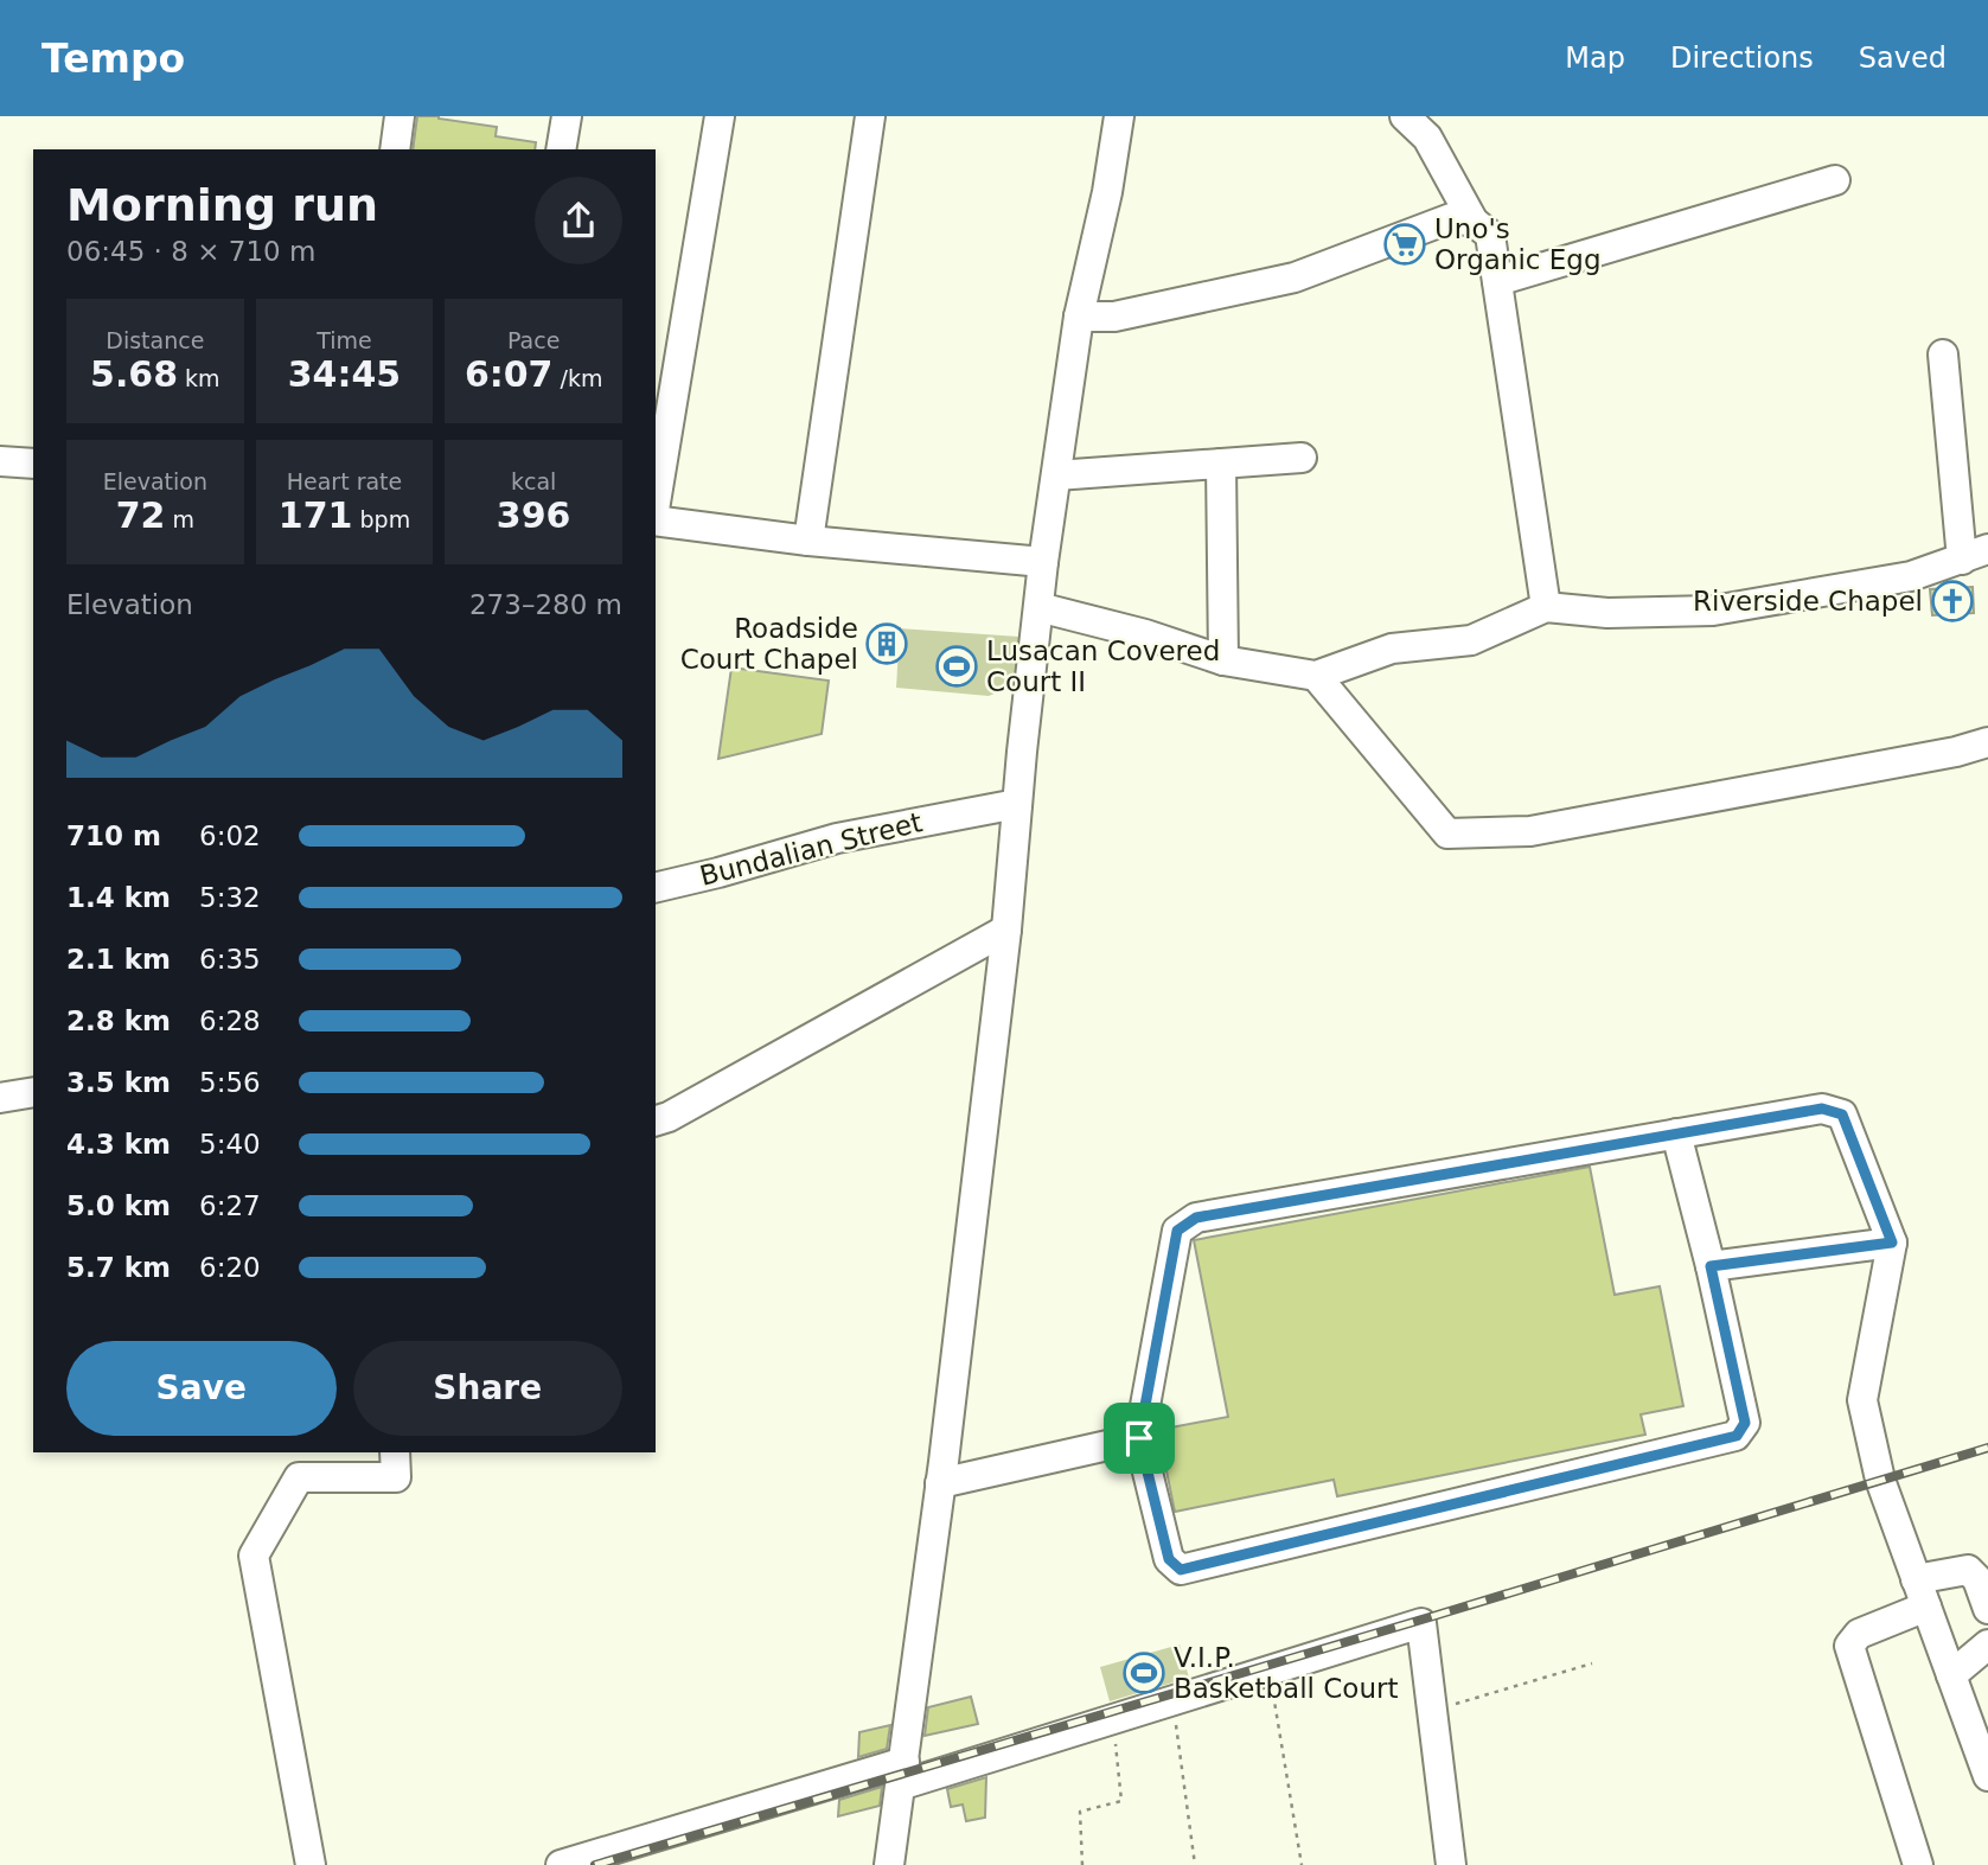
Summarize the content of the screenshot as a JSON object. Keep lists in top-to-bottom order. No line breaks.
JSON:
{"streets":{"street":["Bundalian Street"]},"places":{"supermarket":["Uno's Organic Egg"],"church":["Riverside Chapel"],"building":["Roadside Court Chapel"],"sports":["Lusacan Covered Court II","V.I.P. Basketball Court"]},"page":{"header":"Tempo","nav":["Map","Directions","Saved"],"heading":["Morning run","06:45 · 8 × 710 m"],"stats":[["Distance","5.68 km"],["Time","34:45"],["Pace","6:07 /km"],["Elevation","72 m"],["Heart rate","171 bpm"],["kcal","396"]],"chart":["Elevation","273–280 m"],"list":[{"name":"710 m","note":"6:02"},{"name":"1.4 km","note":"5:32"},{"name":"2.1 km","note":"6:35"},{"name":"2.8 km","note":"6:28"},{"name":"3.5 km","note":"5:56"},{"name":"4.3 km","note":"5:40"},{"name":"5.0 km","note":"6:27"},{"name":"5.7 km","note":"6:20"}],"buttons":["Save","Share"]}}
